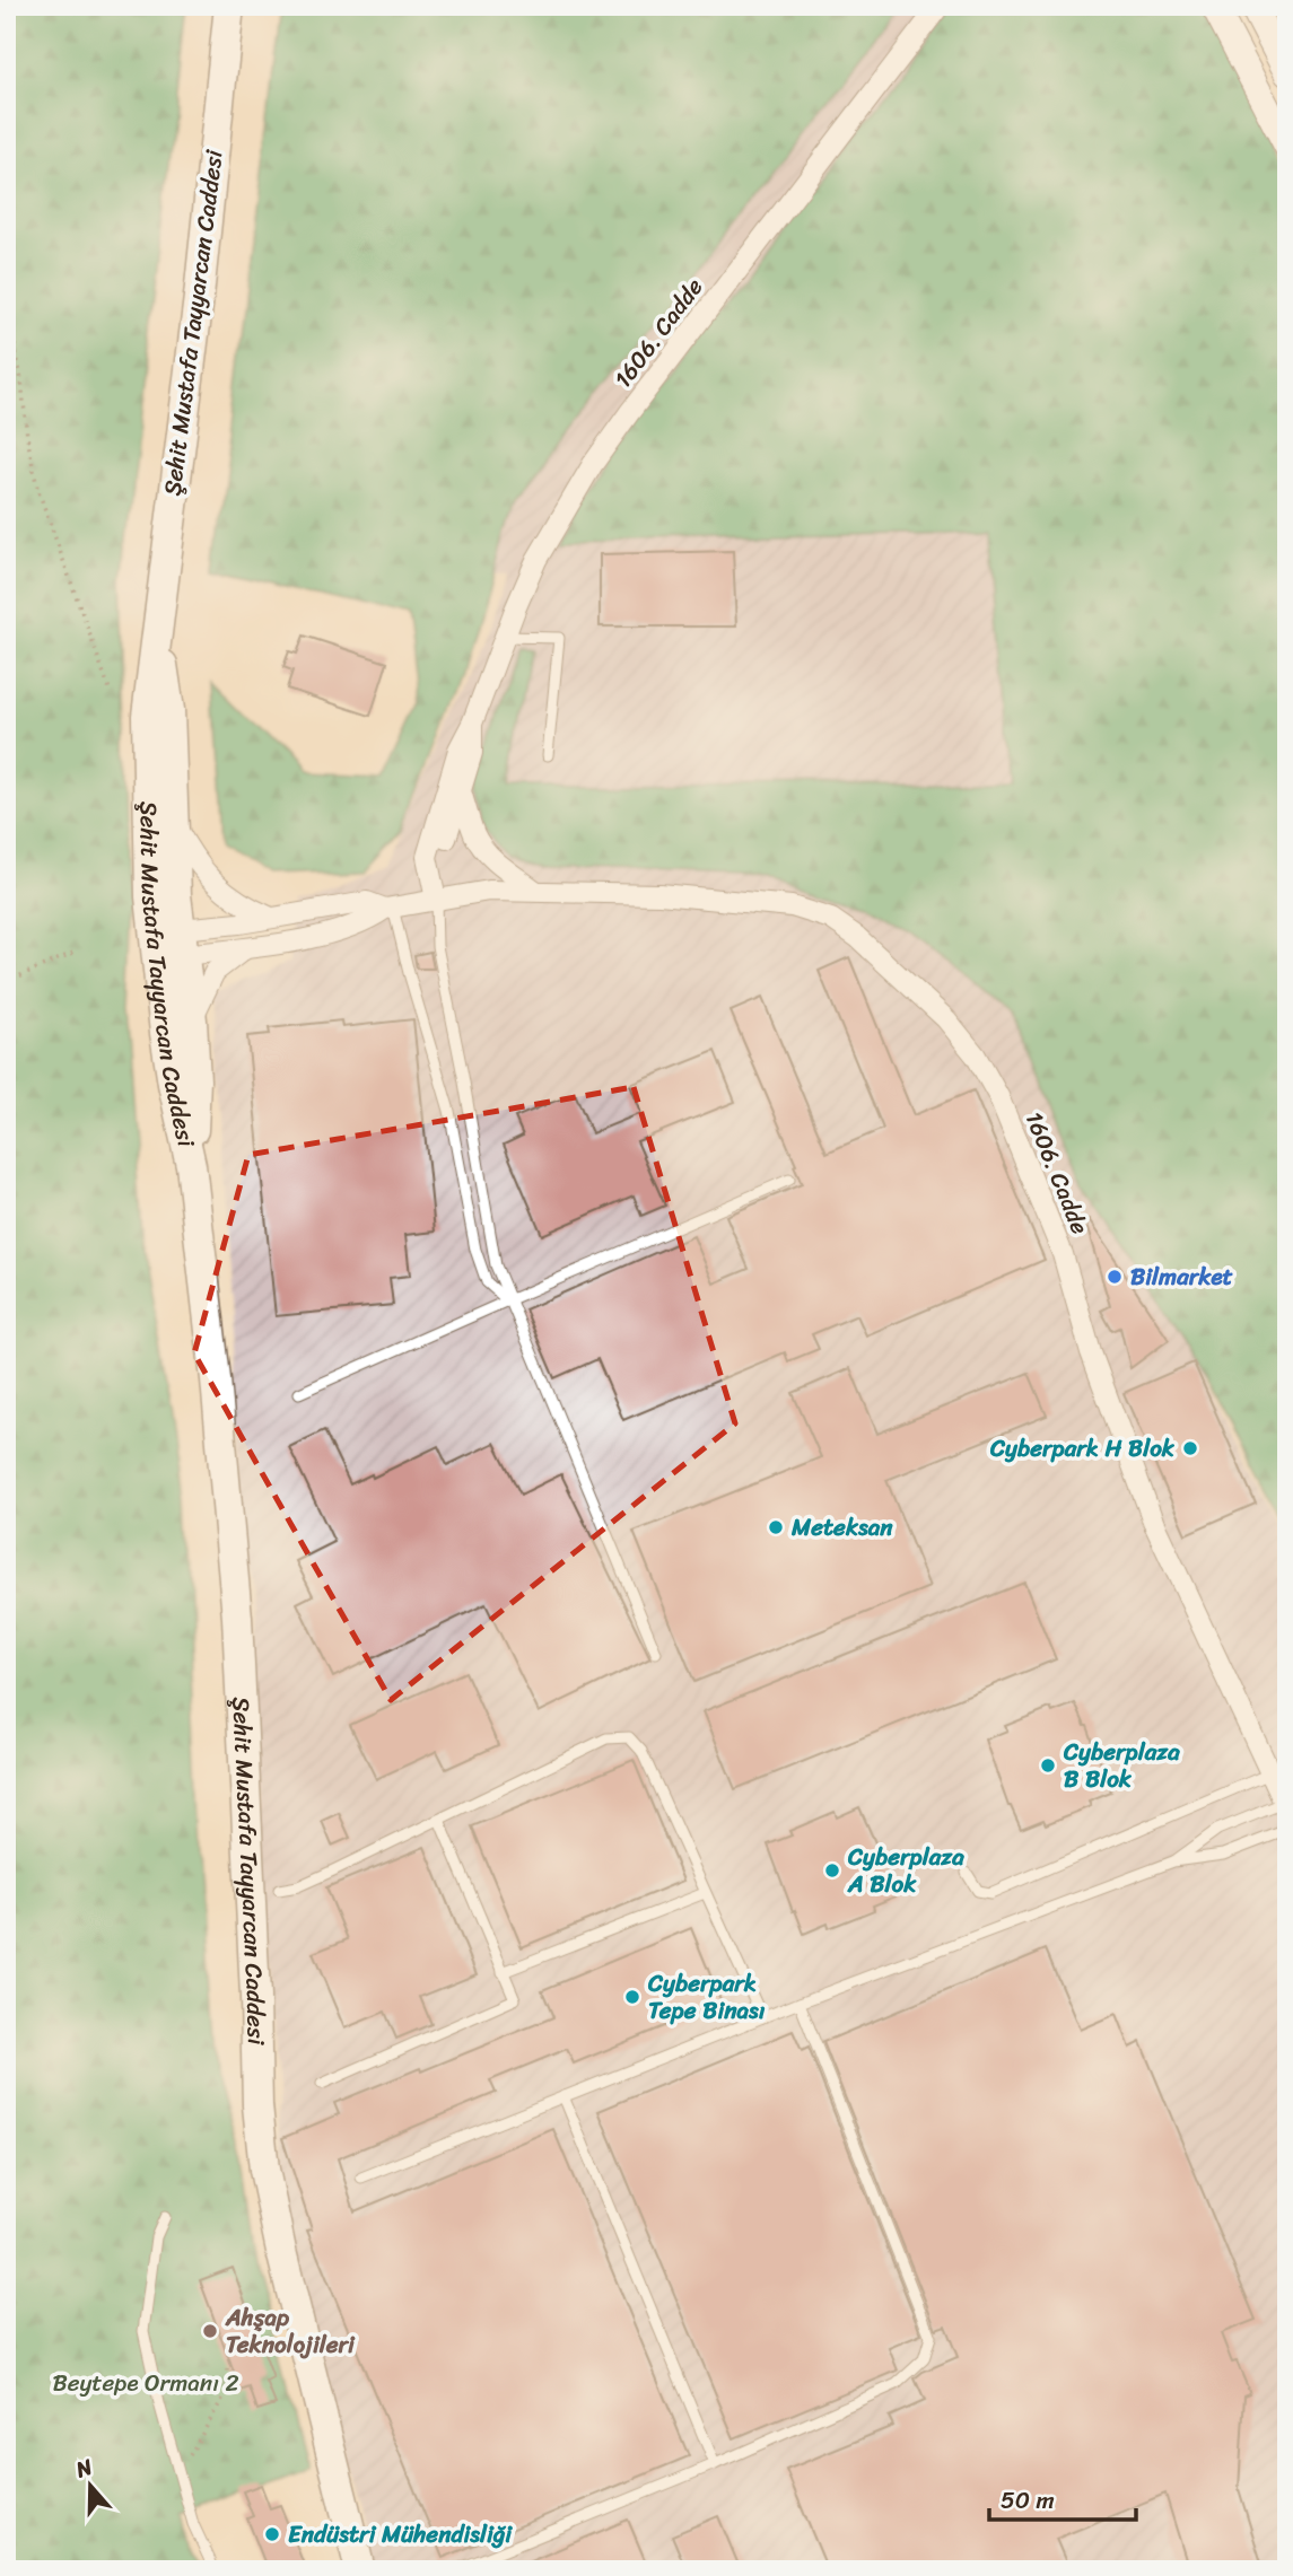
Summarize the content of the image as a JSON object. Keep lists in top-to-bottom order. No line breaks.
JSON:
{"streets":{"main road":["Şehit Mustafa Tayyarcan Caddesi"],"street":["1606. Cadde"]},"parks":["Beytepe Ormanı 2"],"places":["Bilmarket","Cyberpark H Blok","Meteksan","Cyberplaza B Blok","Cyberplaza A Blok","Cyberpark Tepe Binası","Ahşap Teknolojileri","Endüstri Mühendisliği"],"scale_bar":"50 m","north":"top"}
